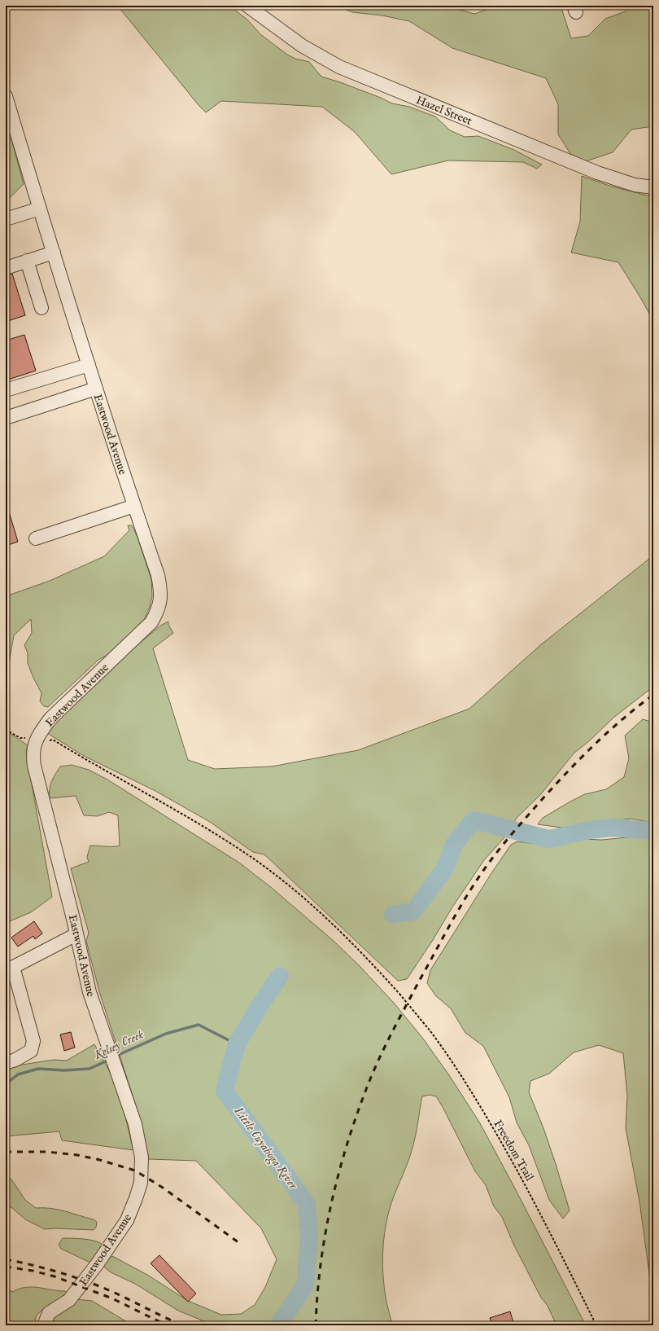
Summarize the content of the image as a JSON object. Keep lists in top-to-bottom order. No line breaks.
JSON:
{"streets":{"street":["Hazel Street","Eastwood Avenue"],"path":["Freedom Trail"]},"crossings":[["Eastwood Avenue","Freedom Trail"]],"water":["Kelsey Creek","Little Cuyahoga River"]}
